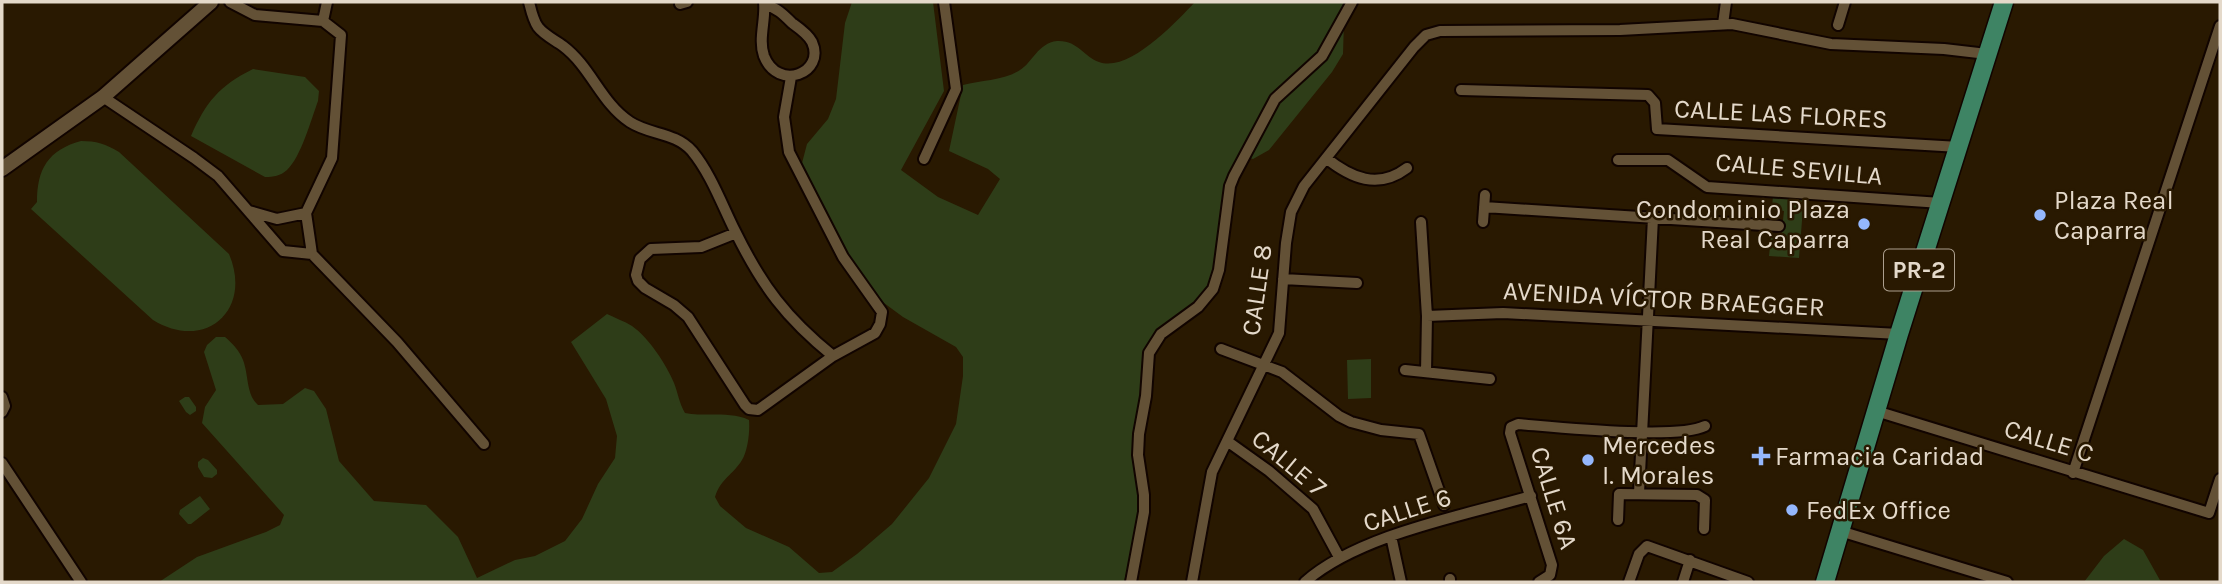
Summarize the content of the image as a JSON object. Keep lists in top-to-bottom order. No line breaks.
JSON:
{"streets":{"main road":["PR-2"],"street":["CALLE LAS FLORES","CALLE SEVILLA","CALLE 8","AVENIDA VÍCTOR BRAEGGER","CALLE C","CALLE 7","CALLE 6A","CALLE 6"]},"crossings":[["CALLE LAS FLORES","PR-2"],["CALLE SEVILLA","PR-2"],["PR-2","AVENIDA VÍCTOR BRAEGGER"],["PR-2","CALLE C"],["CALLE 8","CALLE 7"],["CALLE 7","CALLE 6"],["CALLE 6A","CALLE 6"]],"places":{"other":["Plaza Real Caparra","Condominio Plaza Real Caparra","Mercedes I. Morales","FedEx Office"],"health":["Farmacia Caridad"]}}
